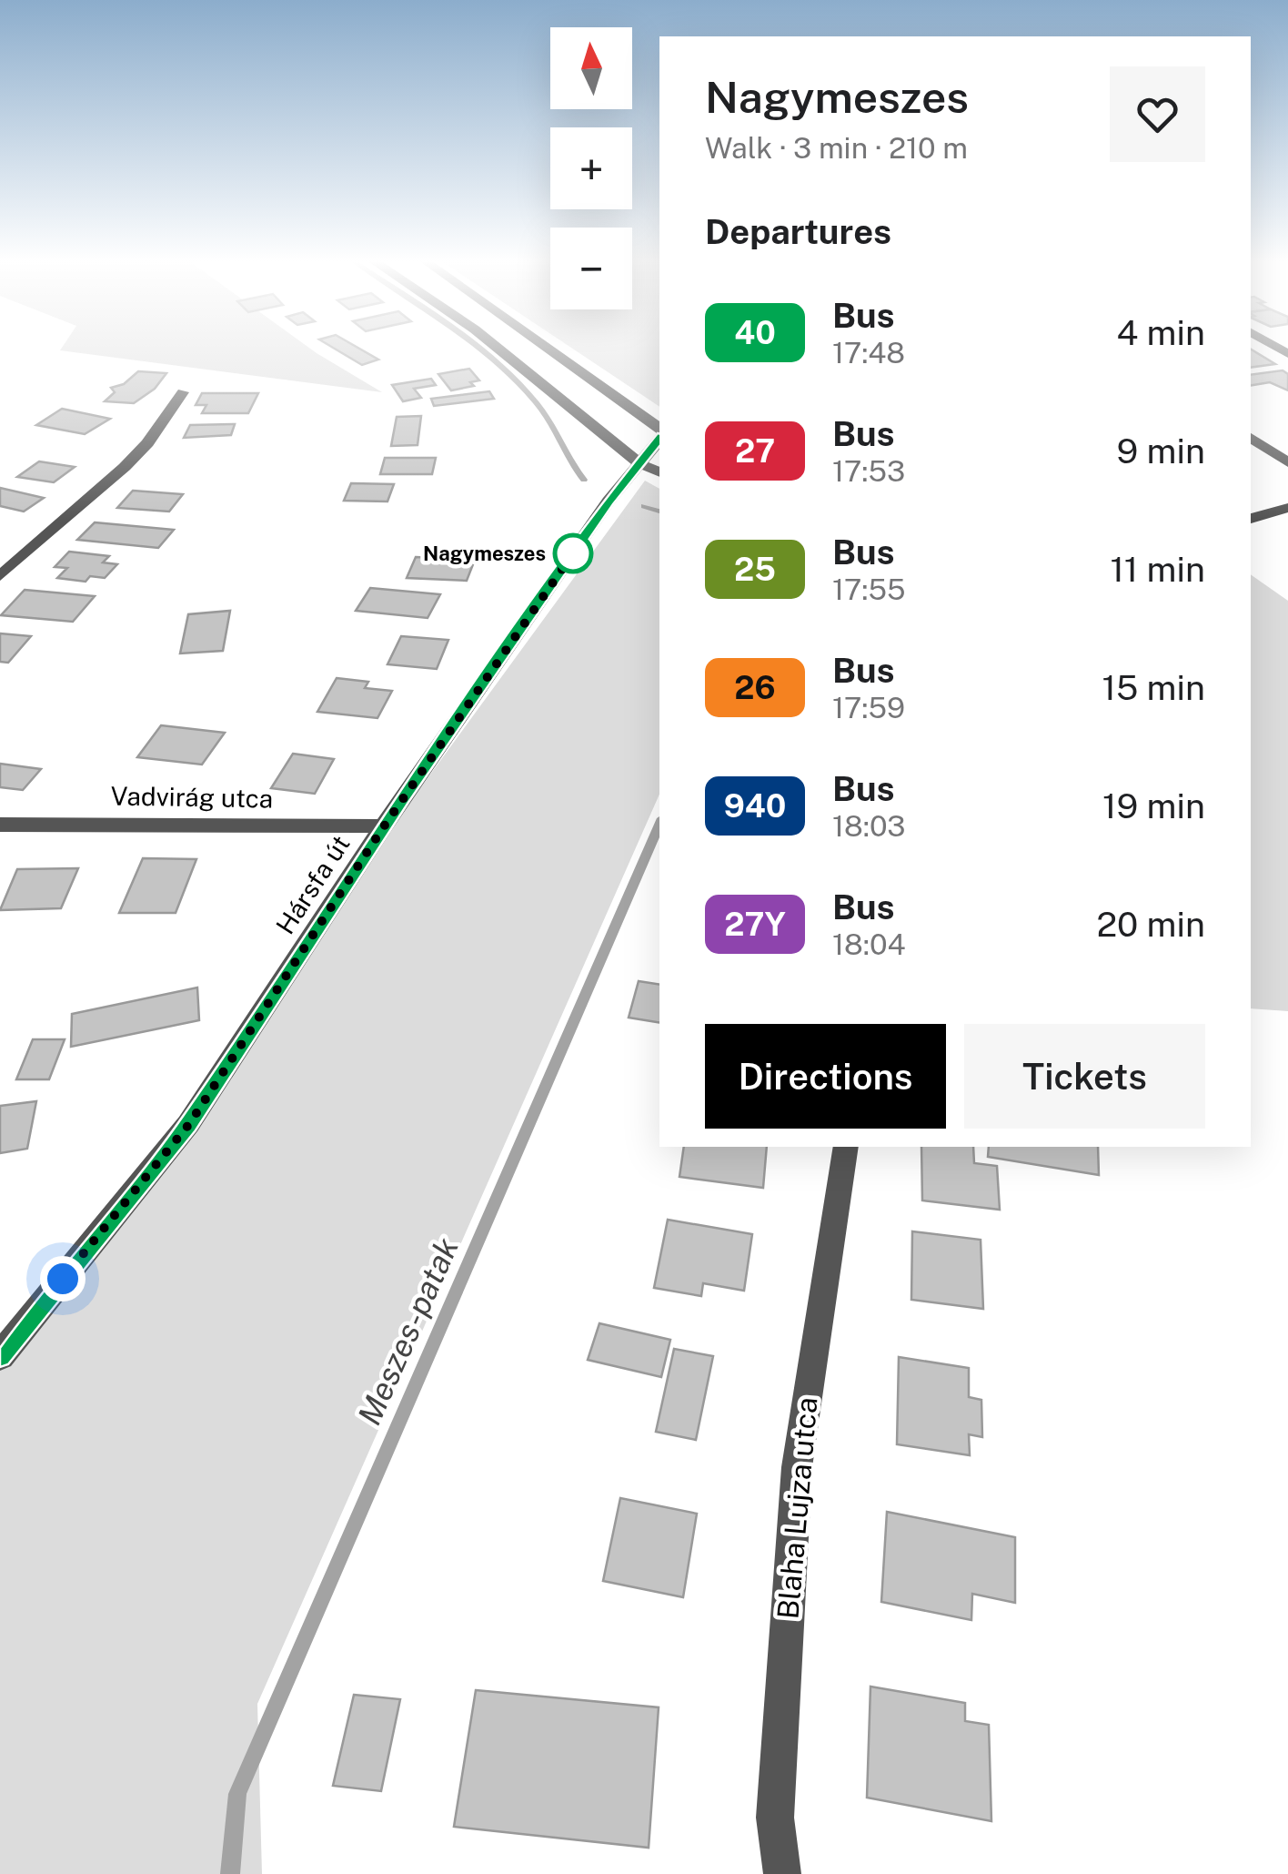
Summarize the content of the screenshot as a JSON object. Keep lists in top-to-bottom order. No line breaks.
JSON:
{"streets":{"street":["Vadvirág utca","Hársfa út","Blaha Lujza utca"]},"crossings":[["Vadvirág utca","Hársfa út"]],"water":["Meszes-patak"],"places":["Nagymeszes"],"lines":["bus line 40"],"north":"top","page":{"map_buttons":["+","−"],"heading":[["Nagymeszes","Walk · 3 min · 210 m"],"Departures"],"list":[{"mark":"40","name":"Bus","note":"17:48","value":"4 min"},{"mark":"27","name":"Bus","note":"17:53","value":"9 min"},{"mark":"25","name":"Bus","note":"17:55","value":"11 min"},{"mark":"26","name":"Bus","note":"17:59","value":"15 min"},{"mark":"940","name":"Bus","note":"18:03","value":"19 min"},{"mark":"27Y","name":"Bus","note":"18:04","value":"20 min"}],"buttons":["Directions","Tickets"]}}
